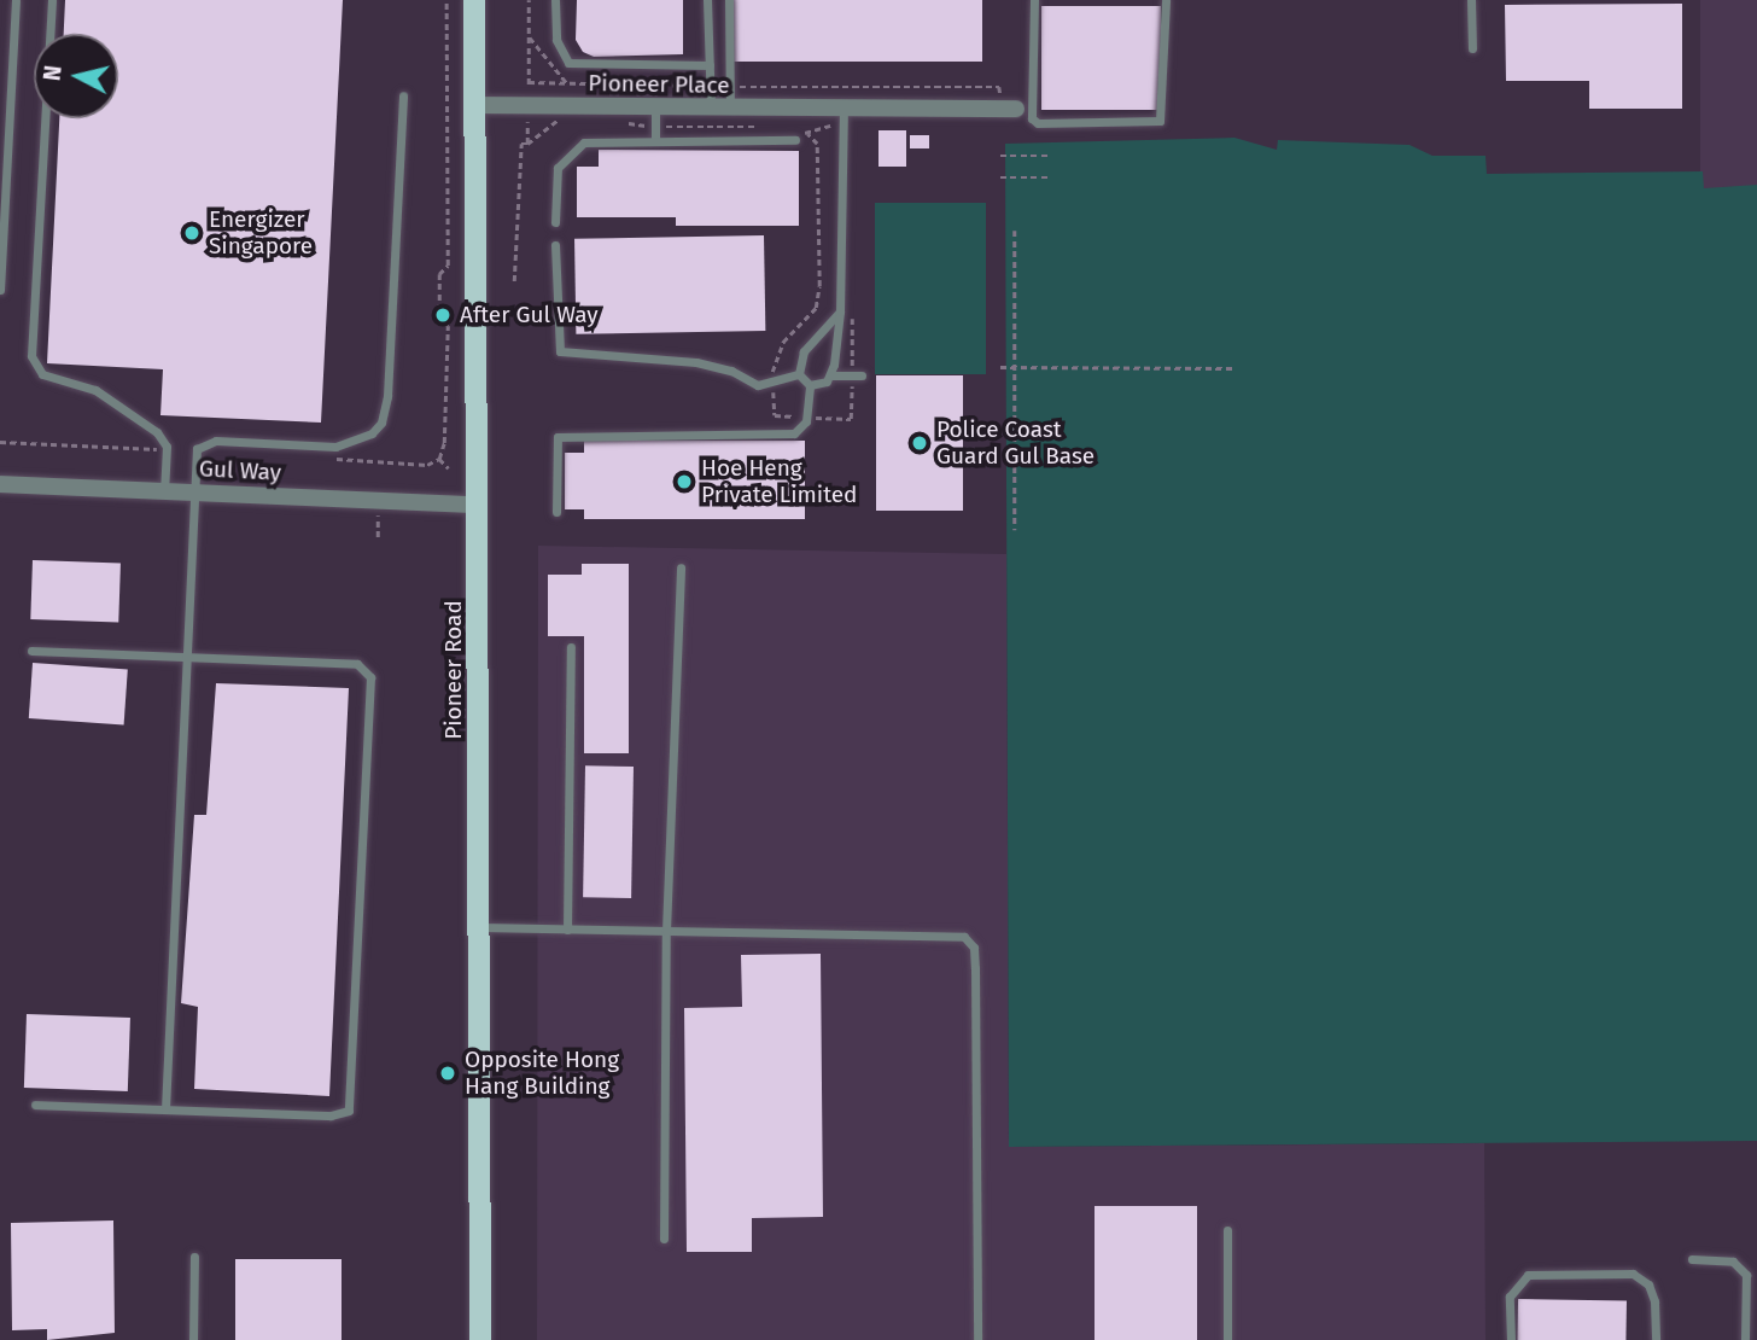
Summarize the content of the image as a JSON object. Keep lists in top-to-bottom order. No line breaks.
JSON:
{"streets":{"main road":["Pioneer Road"],"street":["Pioneer Place","Gul Way"]},"crossings":[["Pioneer Place","Pioneer Road"],["Gul Way","Pioneer Road"]],"places":["Energizer Singapore","After Gul Way","Police Coast Guard Gul Base","Hoe Heng Private Limited","Opposite Hong Hang Building"],"north":"left"}
